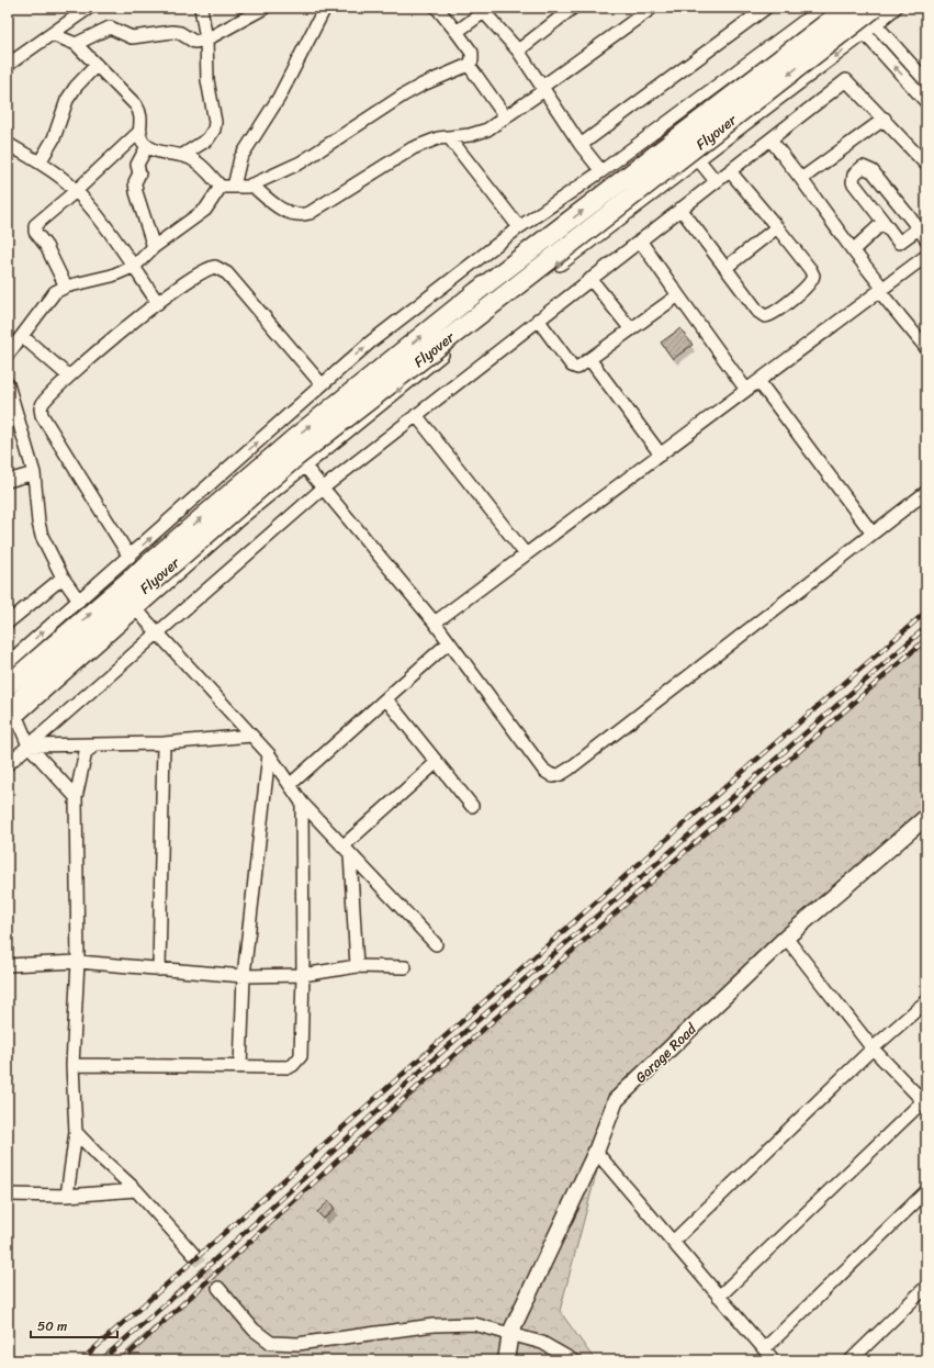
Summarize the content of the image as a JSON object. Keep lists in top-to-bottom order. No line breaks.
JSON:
{"streets":{"highway":["Flyover"],"main road":["Garage Road"]},"scale_bar":"50 m"}
